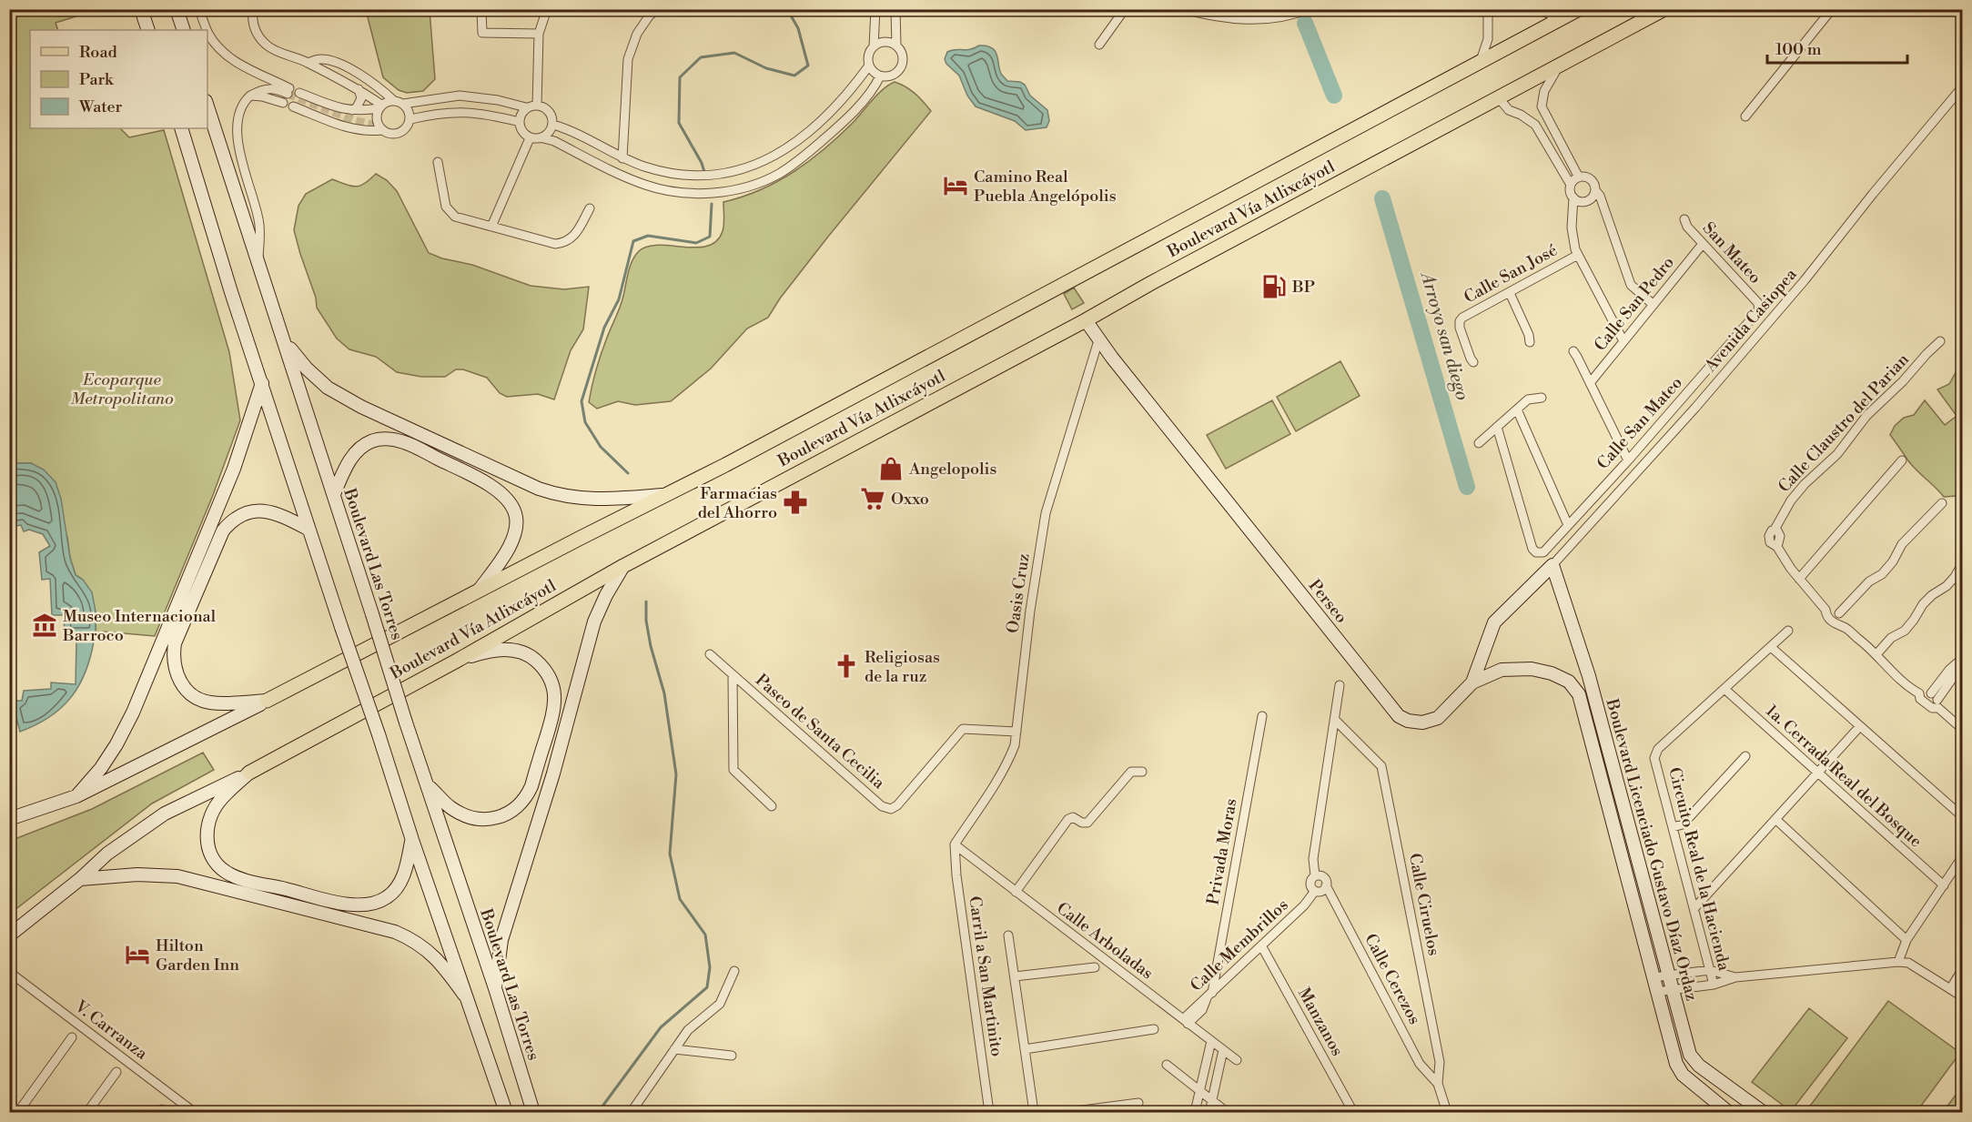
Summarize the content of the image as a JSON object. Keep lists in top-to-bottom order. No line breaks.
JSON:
{"streets":{"main road":["Boulevard Vía Atlixcáyotl","Boulevard Las Torres","Perseo","Boulevard Licenciado Gustavo Díaz Ordaz"],"street":["San Mateo","Calle San José","Calle San Pedro","Avenida Casiopea","Calle San Mateo","Calle Claustro del Parian","Oasis Cruz","Paseo de Santa Cecilia","1a. Cerrada Real del Bosque","Privada Moras","Circuito Real de la Hacienda","Calle Ciruelos","Calle Arboladas","Calle Membrillos","Carril a San Martinito","Calle Cerezos","Manzanos","V. Carranza"]},"crossings":[["Boulevard Vía Atlixcáyotl","Perseo"],["San Mateo","Calle San Pedro"],["San Mateo","Calle San Mateo"],["Avenida Casiopea","Perseo"],["Avenida Casiopea","Boulevard Licenciado Gustavo Díaz Ordaz"],["Oasis Cruz","Perseo"],["Oasis Cruz","Paseo de Santa Cecilia"],["Oasis Cruz","Calle Arboladas"],["Oasis Cruz","Carril a San Martinito"],["Perseo","Boulevard Licenciado Gustavo Díaz Ordaz"],["1a. Cerrada Real del Bosque","Circuito Real de la Hacienda"],["Privada Moras","Calle Membrillos"],["Calle Ciruelos","Calle Cerezos"],["Calle Arboladas","Calle Membrillos"],["Calle Arboladas","Carril a San Martinito"],["Calle Membrillos","Calle Cerezos"],["Calle Membrillos","Manzanos"]],"water":["Arroyo san diego"],"parks":["Ecoparque Metropolitano"],"places":{"hotel":["Camino Real Puebla Angelópolis","Hilton Garden Inn"],"fuel station":["BP"],"shop":["Angelopolis"],"supermarket":["Oxxo"],"pharmacy":["Farmacias del Ahorro"],"museum":["Museo Internacional Barroco"],"church":["Religiosas de la ruz"]},"legend":["Road","Park","Water"],"scale_bar":"100 m"}
